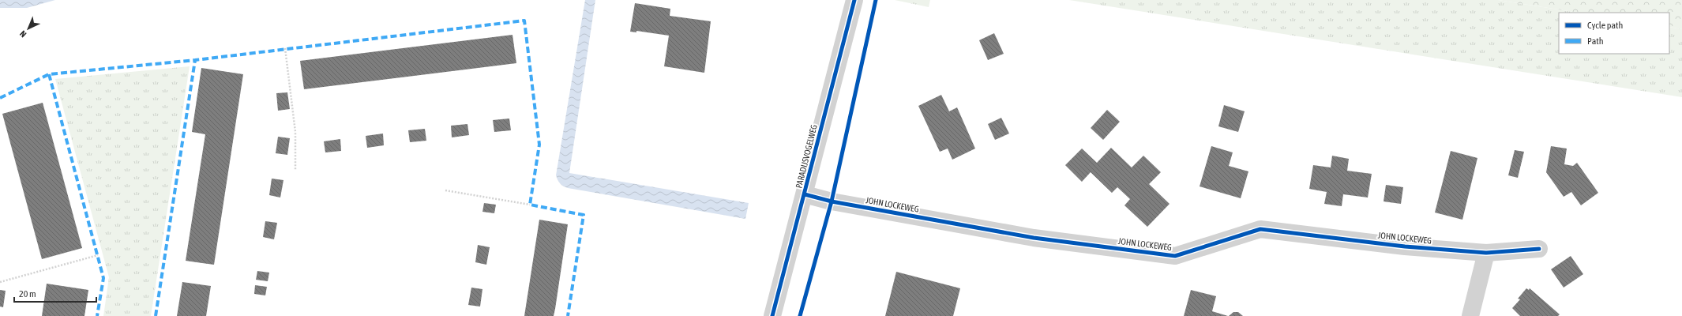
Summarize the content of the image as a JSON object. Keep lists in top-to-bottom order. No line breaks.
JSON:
{"streets":{"street":["PARADIJSVOGELWEG","JOHN LOCKEWEG"]},"crossings":[["PARADIJSVOGELWEG","JOHN LOCKEWEG"]],"legend":["Cycle path","Path"],"scale_bar":"20 m","north":"bottom left"}
